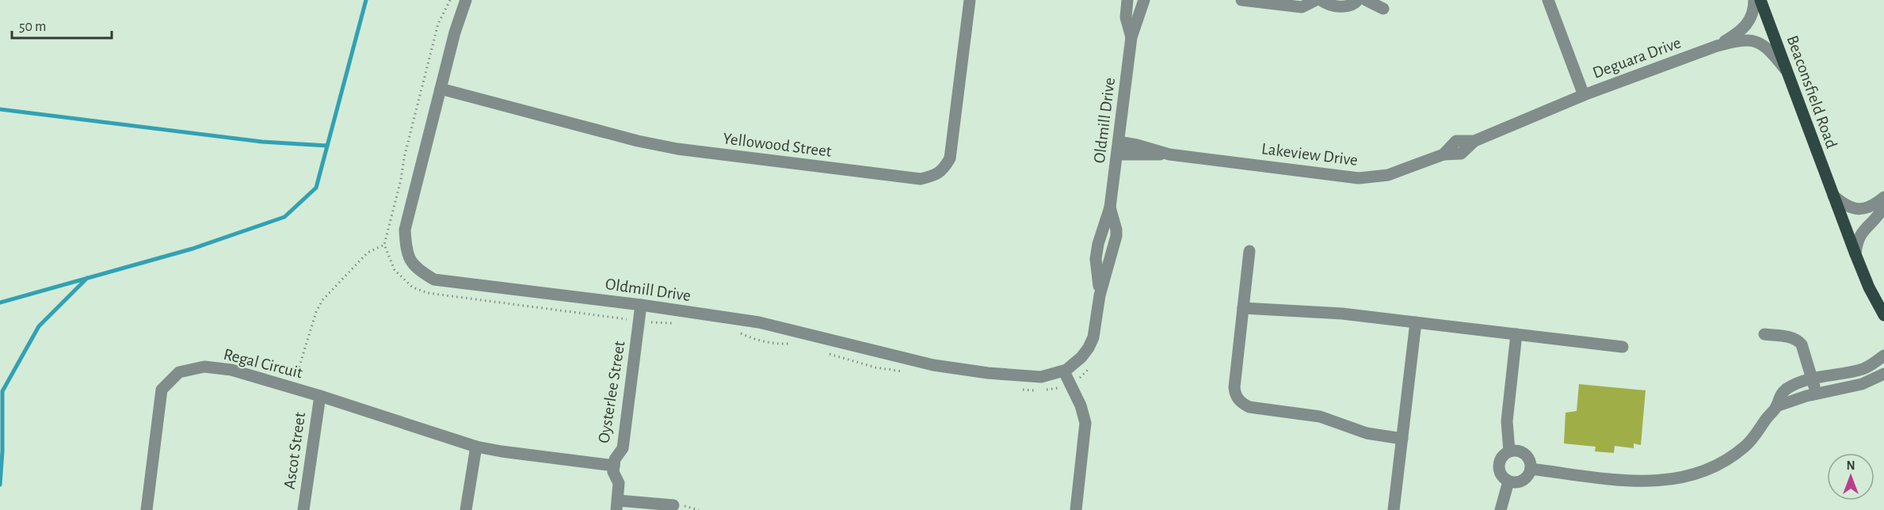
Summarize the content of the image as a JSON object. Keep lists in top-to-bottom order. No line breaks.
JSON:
{"streets":{"main road":["Beaconsfield Road"],"street":["Deguara Drive","Oldmill Drive","Yellowood Street","Lakeview Drive","Regal Circuit","Oysterlee Street","Ascot Street"]},"crossings":[["Deguara Drive","Beaconsfield Road"],["Deguara Drive","Lakeview Drive"],["Oldmill Drive","Yellowood Street"],["Oldmill Drive","Lakeview Drive"],["Oldmill Drive","Oysterlee Street"],["Regal Circuit","Oysterlee Street"],["Regal Circuit","Ascot Street"]],"scale_bar":"50 m","north":"top"}
